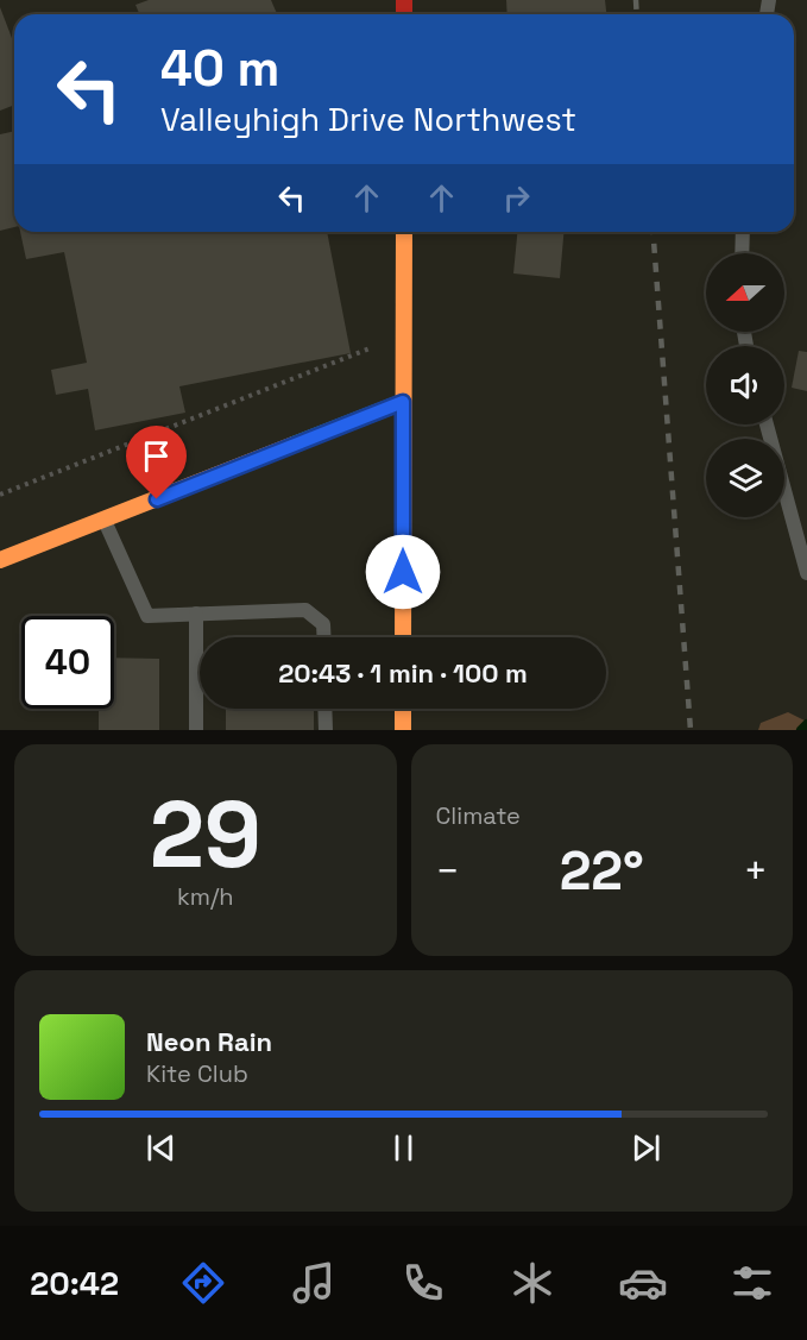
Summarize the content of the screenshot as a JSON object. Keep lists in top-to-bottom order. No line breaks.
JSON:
{"north":"left","page":{"turn":["40 m","Valleyhigh Drive Northwest"],"limit":"40","trip":"20:43 · 1 min · 100 m","tile":[["29","km/h"],"Climate"],"heat":["−","22°","+"],"song":["Neon Rain","Kite Club"],"tabs":"20:42"}}
